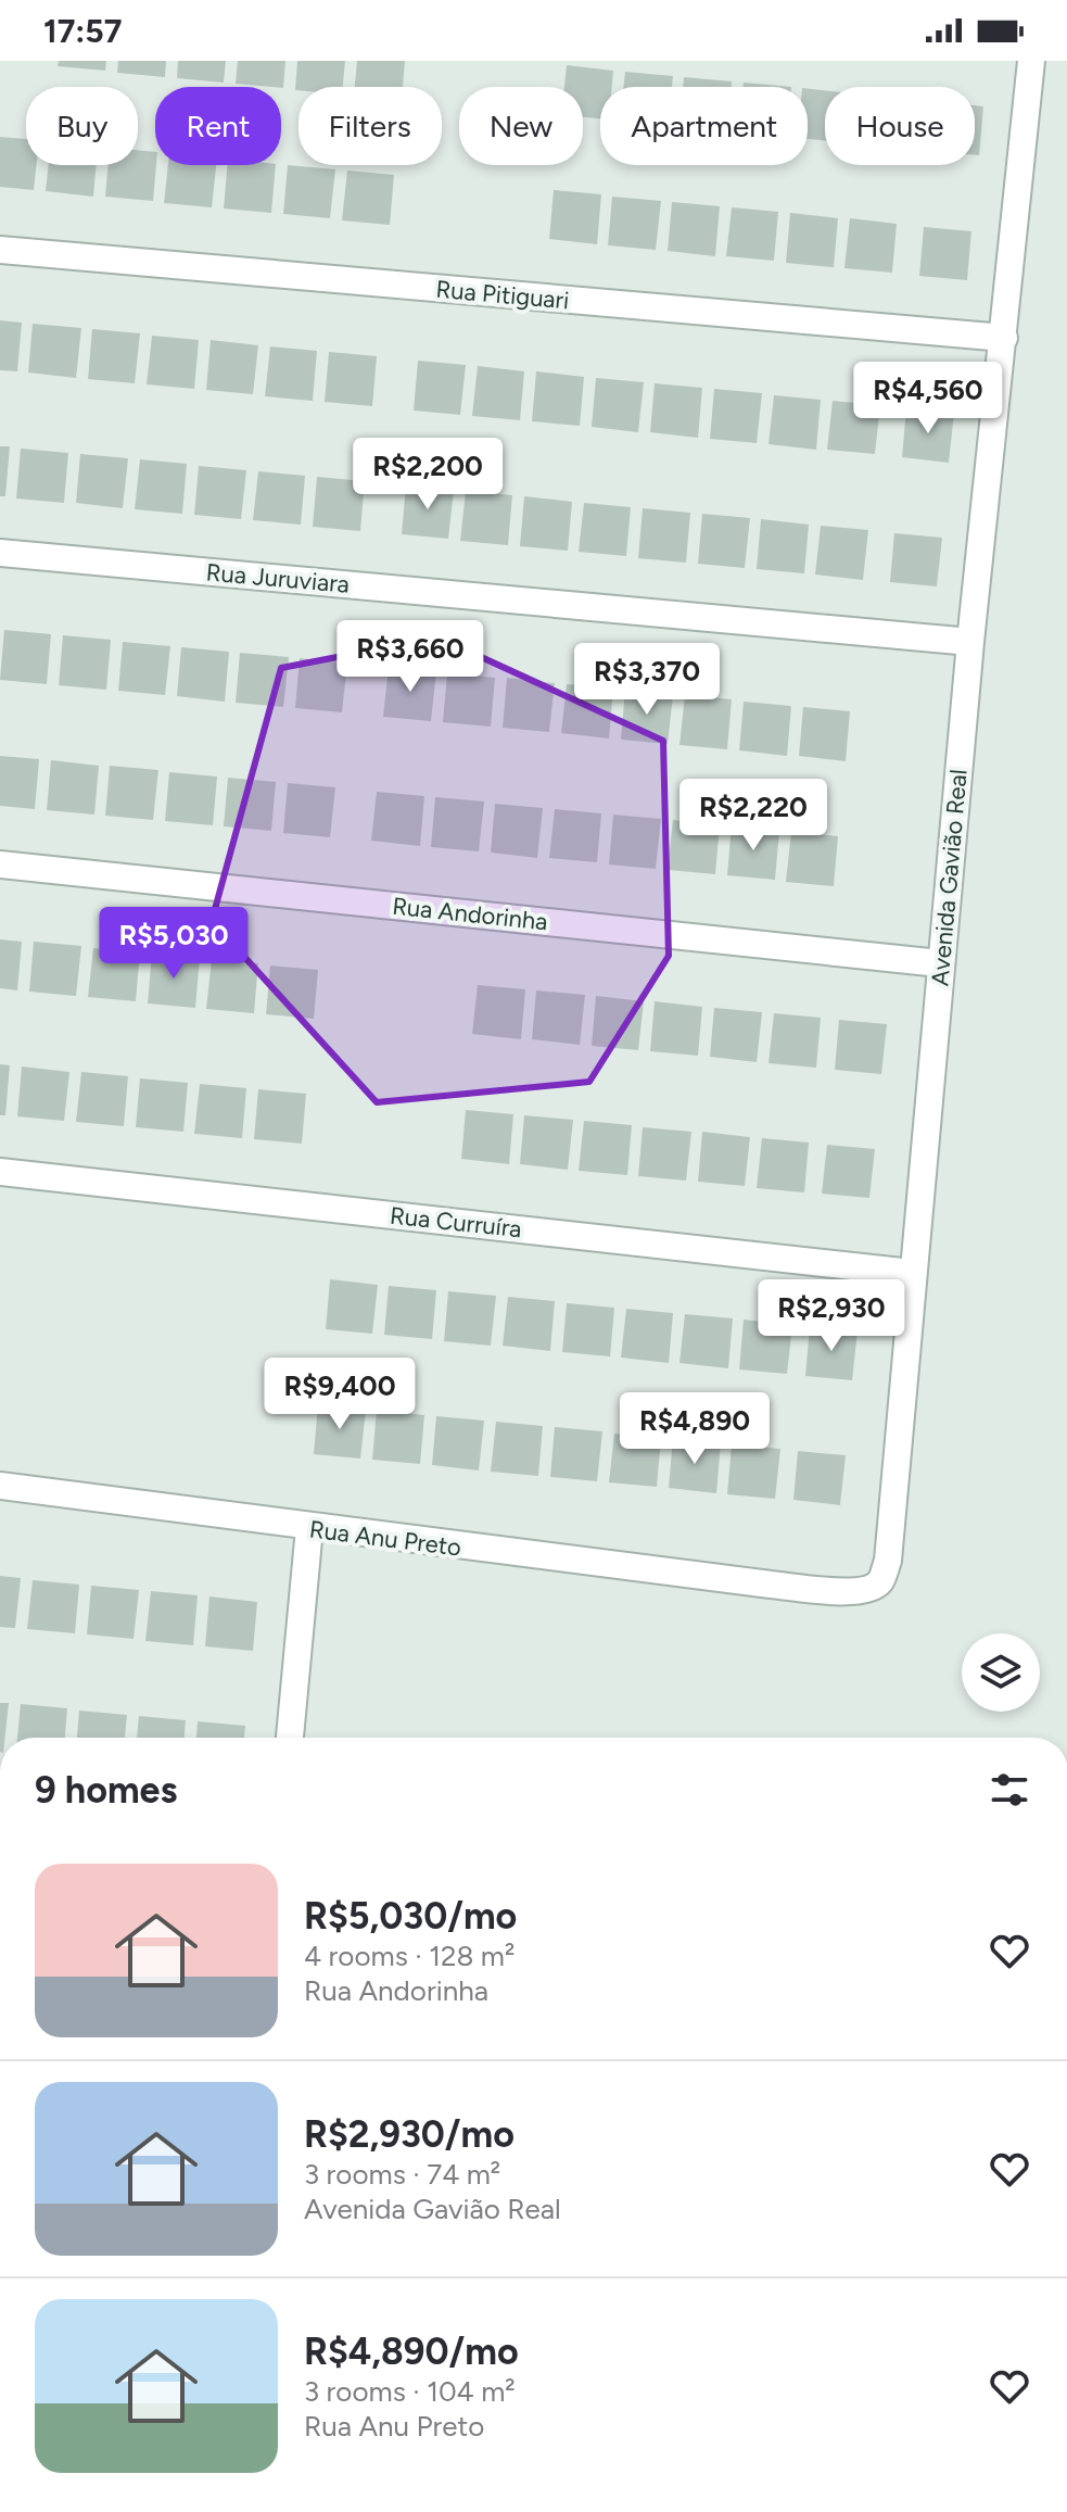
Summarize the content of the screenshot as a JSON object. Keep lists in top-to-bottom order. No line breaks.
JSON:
{"streets":{"street":["Rua Pitiguari","Rua Juruviara","Avenida Gavião Real","Rua Andorinha","Rua Curruíra","Rua Anu Preto"]},"crossings":[["Rua Pitiguari","Avenida Gavião Real"],["Rua Juruviara","Avenida Gavião Real"],["Avenida Gavião Real","Rua Andorinha"],["Avenida Gavião Real","Rua Curruíra"],["Avenida Gavião Real","Rua Anu Preto"]],"page":{"status":"17:57","chip":["Buy","Rent","Filters","New","Apartment","House"],"price":["R$4,560","R$2,200","R$3,660","R$3,370","R$2,220","R$5,030","R$2,930","R$9,400","R$4,890"],"heading":"9 homes","list":[{"name":"R$5,030/mo","note":"4 rooms · 128 m² · Rua Andorinha"},{"name":"R$2,930/mo","note":"3 rooms · 74 m² · Avenida Gavião Real"},{"name":"R$4,890/mo","note":"3 rooms · 104 m² · Rua Anu Preto"}]}}
